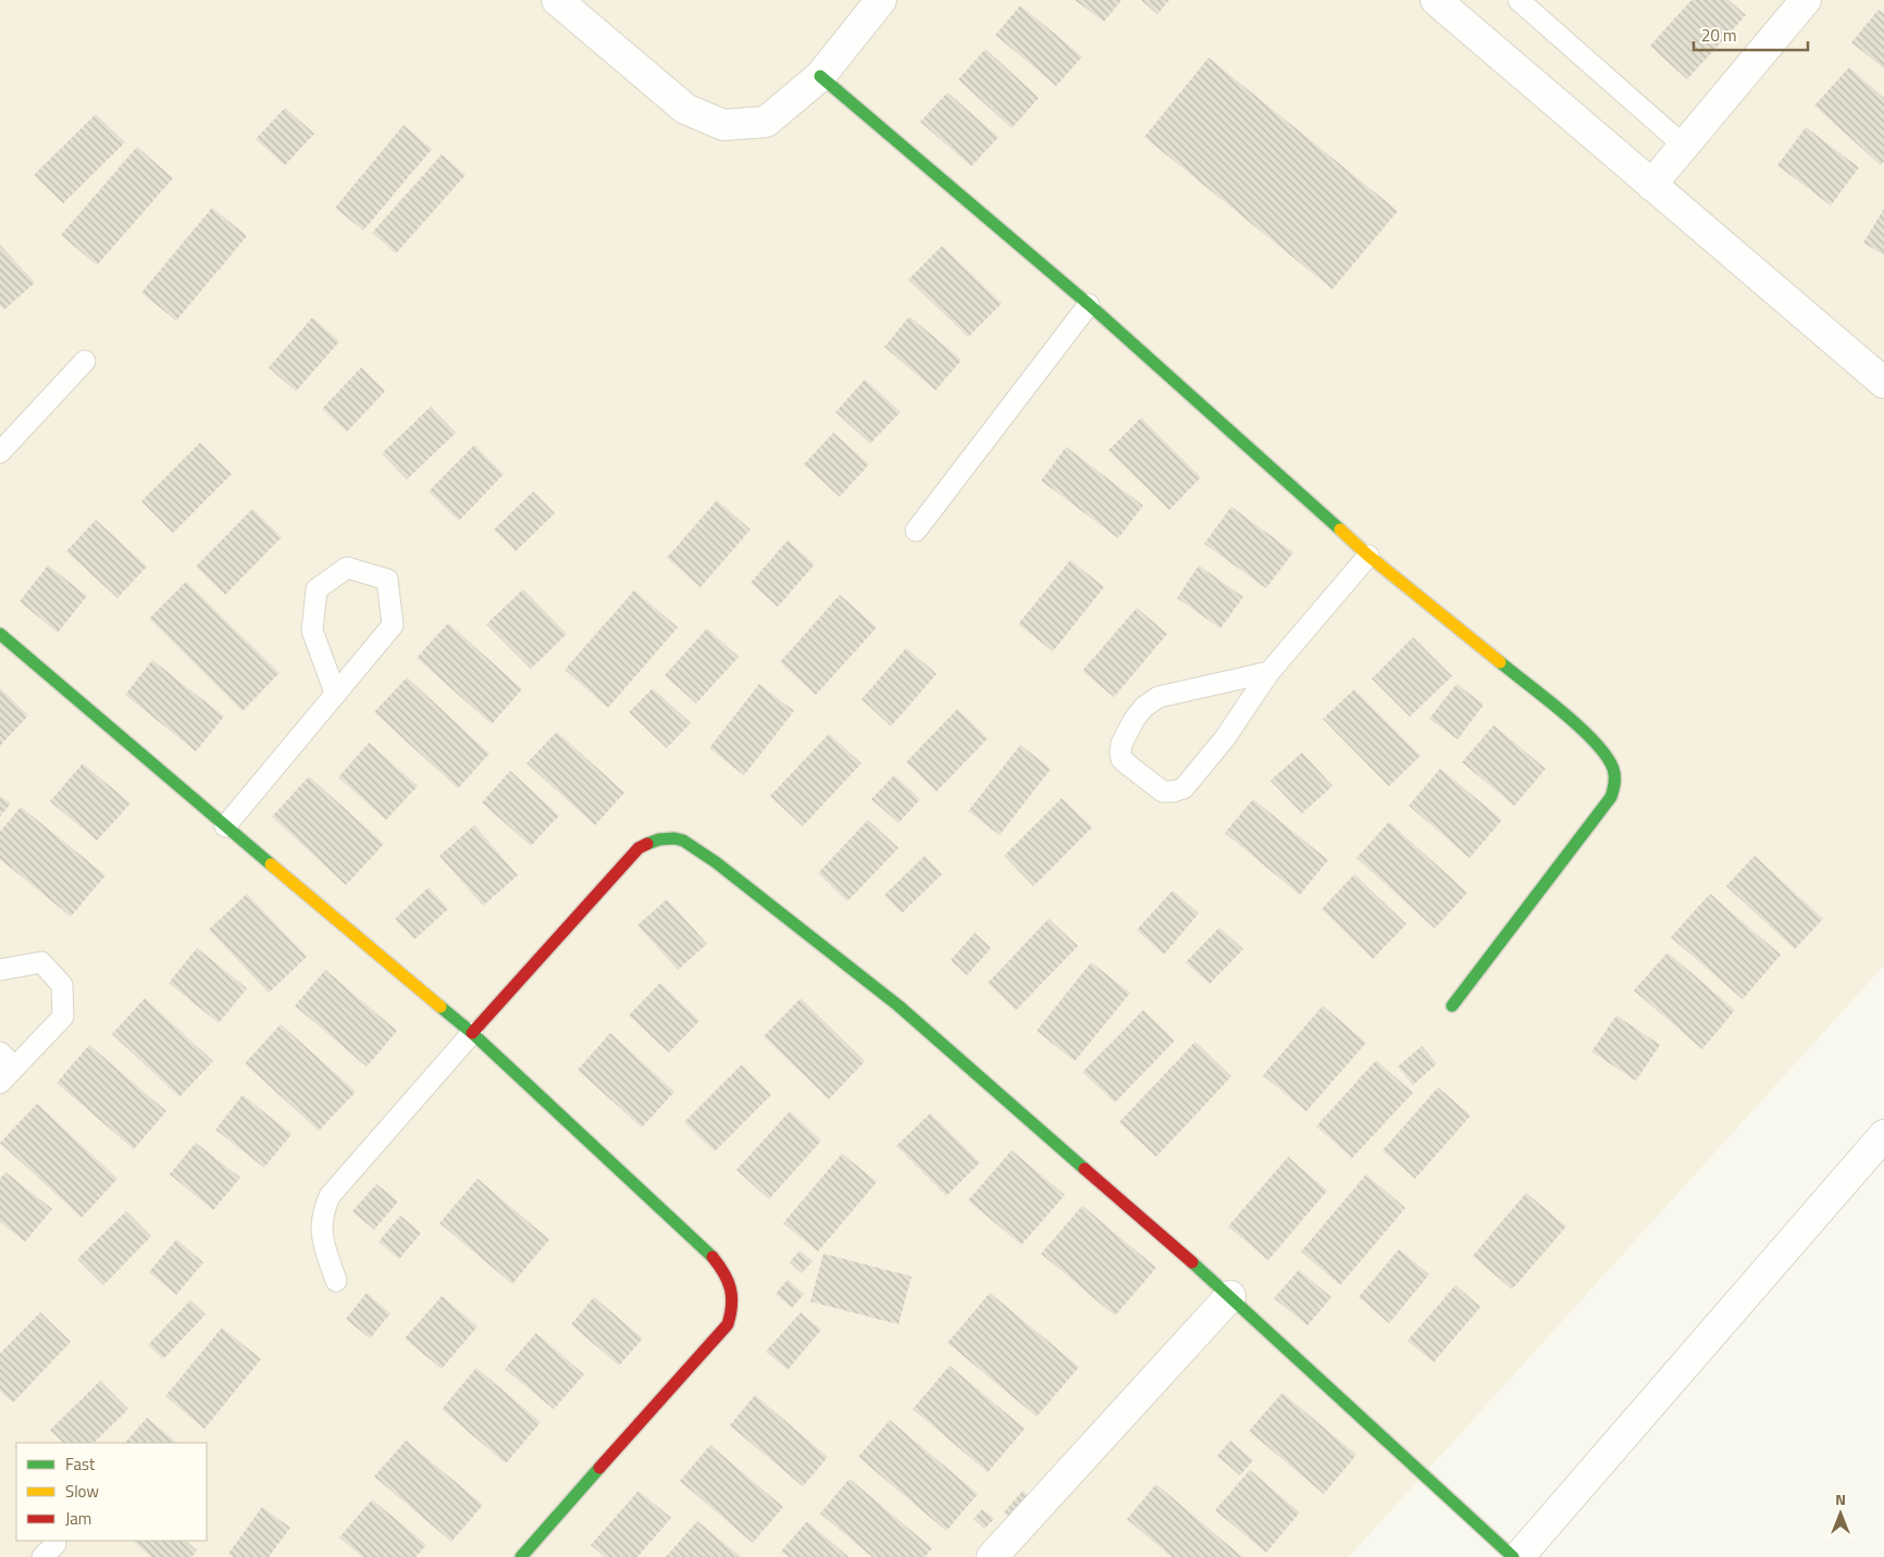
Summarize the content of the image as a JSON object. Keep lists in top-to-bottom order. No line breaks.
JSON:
{"legend":["Fast","Slow","Jam"],"scale_bar":"20 m","north":"top"}
